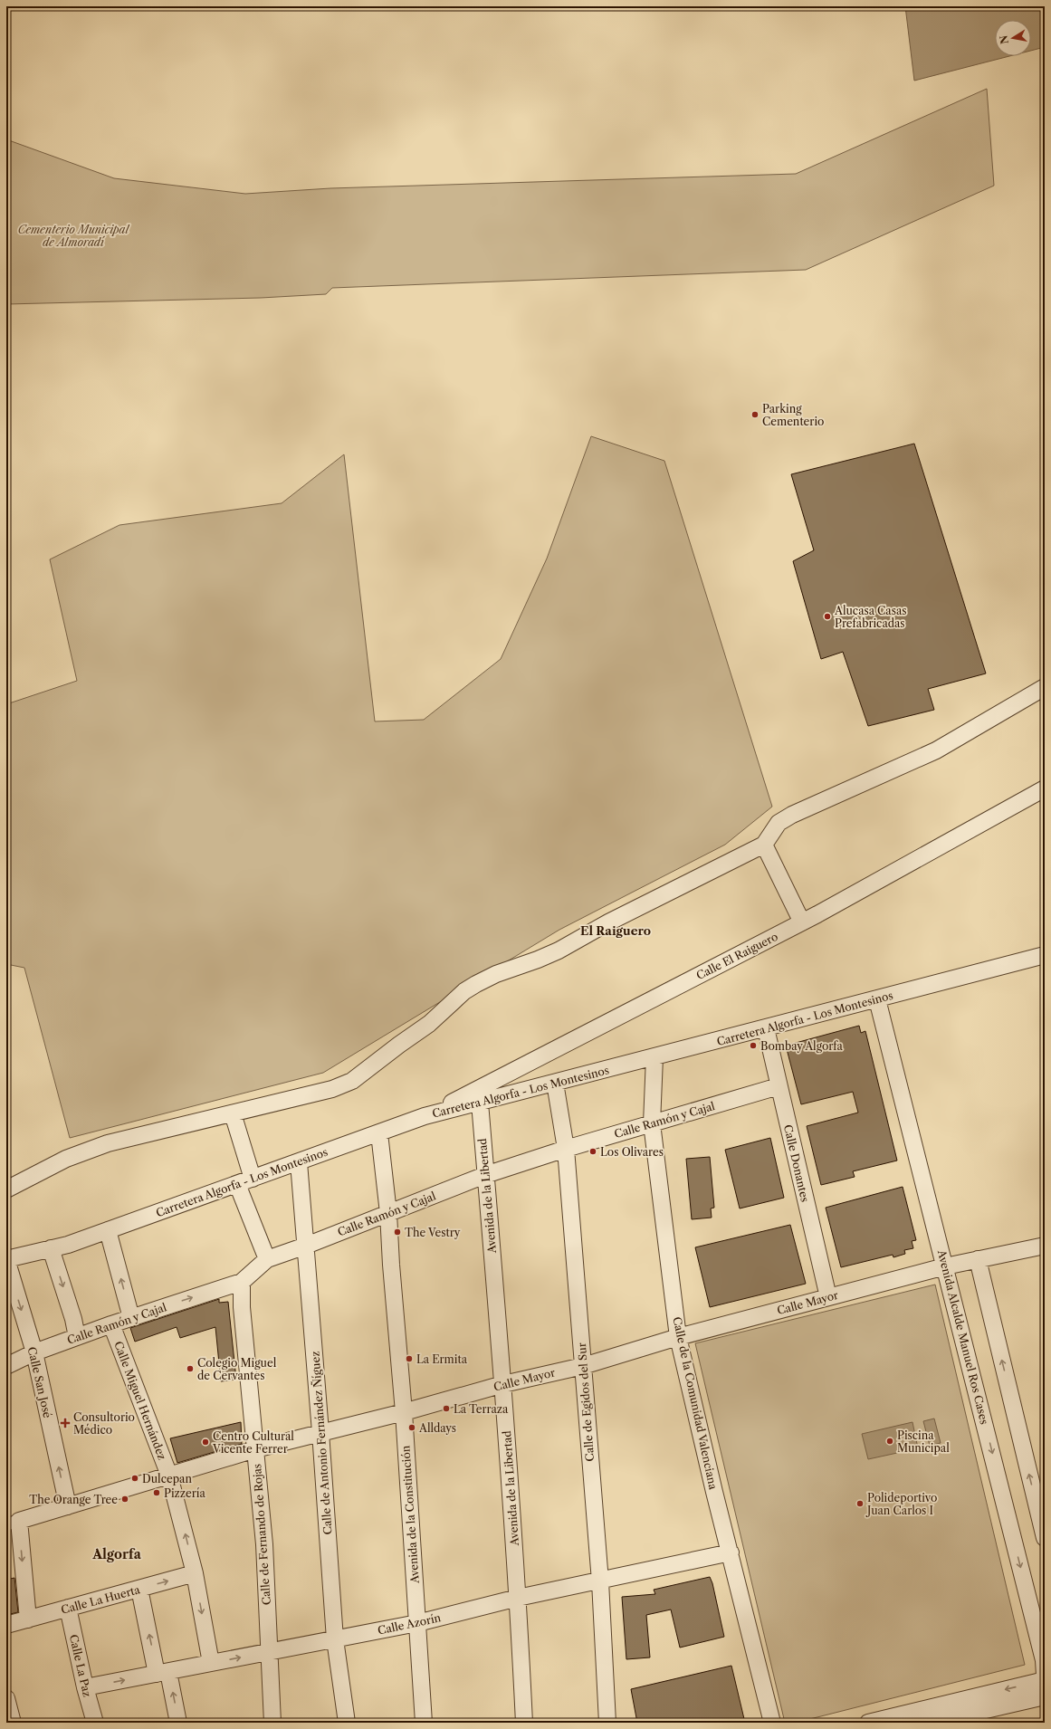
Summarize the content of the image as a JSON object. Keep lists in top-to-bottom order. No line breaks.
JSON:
{"streets":{"street":["Calle El Raiguero","Carretera Algorfa - Los Montesinos","Calle Ramón y Cajal","Calle Donantes","Avenida de la Libertad","Calle Mayor","Avenida Alcalde Manuel Ros Cases","Calle San José","Calle Miguel Hernández","Calle de Egidos del Sur","Calle de la Comunidad Valenciana","Calle de Antonio Fernández Ñíguez","Avenida de la Constitución","Calle de Fernando de Rojas","Calle La Huerta","Calle Azorín","Calle La Paz"]},"crossings":[["Calle El Raiguero","Carretera Algorfa - Los Montesinos"],["Carretera Algorfa - Los Montesinos","Calle Donantes"],["Carretera Algorfa - Los Montesinos","Avenida de la Libertad"],["Carretera Algorfa - Los Montesinos","Avenida Alcalde Manuel Ros Cases"],["Carretera Algorfa - Los Montesinos","Calle San José"],["Carretera Algorfa - Los Montesinos","Calle de Egidos del Sur"],["Carretera Algorfa - Los Montesinos","Calle de la Comunidad Valenciana"],["Carretera Algorfa - Los Montesinos","Calle de Antonio Fernández Ñíguez"],["Carretera Algorfa - Los Montesinos","Avenida de la Constitución"],["Calle Ramón y Cajal","Calle Donantes"],["Calle Ramón y Cajal","Avenida de la Libertad"],["Calle Ramón y Cajal","Calle San José"],["Calle Ramón y Cajal","Calle Miguel Hernández"],["Calle Ramón y Cajal","Calle de Egidos del Sur"],["Calle Ramón y Cajal","Calle de la Comunidad Valenciana"],["Calle Ramón y Cajal","Calle de Antonio Fernández Ñíguez"],["Calle Ramón y Cajal","Avenida de la Constitución"],["Calle Ramón y Cajal","Calle de Fernando de Rojas"],["Calle Donantes","Calle Mayor"],["Avenida de la Libertad","Calle Mayor"],["Avenida de la Libertad","Calle Azorín"],["Calle Mayor","Avenida Alcalde Manuel Ros Cases"],["Calle Mayor","Calle San José"],["Calle Mayor","Calle Miguel Hernández"],["Calle Mayor","Calle de Egidos del Sur"],["Calle Mayor","Calle de la Comunidad Valenciana"],["Calle Mayor","Calle de Antonio Fernández Ñíguez"],["Calle Mayor","Avenida de la Constitución"],["Calle Mayor","Calle de Fernando de Rojas"],["Calle Miguel Hernández","Calle La Huerta"],["Calle Miguel Hernández","Calle Azorín"],["Calle de Egidos del Sur","Calle Azorín"],["Calle de la Comunidad Valenciana","Calle Azorín"],["Calle de Antonio Fernández Ñíguez","Calle Azorín"],["Avenida de la Constitución","Calle Azorín"],["Calle de Fernando de Rojas","Calle Azorín"],["Calle La Huerta","Calle La Paz"],["Calle Azorín","Calle La Paz"]],"districts":["El Raiguero","Algorfa"],"parks":["Cementerio Municipal de Almoradí"],"places":{"other":["Parking Cementerio","Alucasa Casas Prefabricadas","Bombay Algorfa","Los Olivares","The Vestry","La Ermita","Colegio Miguel de Cervantes","La Terraza","Alldays","Piscina Municipal","Centro Cultural Vicente Ferrer","Dulcepan","Pizzería","The Orange Tree","Polideportivo Juan Carlos I"],"health":["Consultorio Médico"]},"north":"left"}
